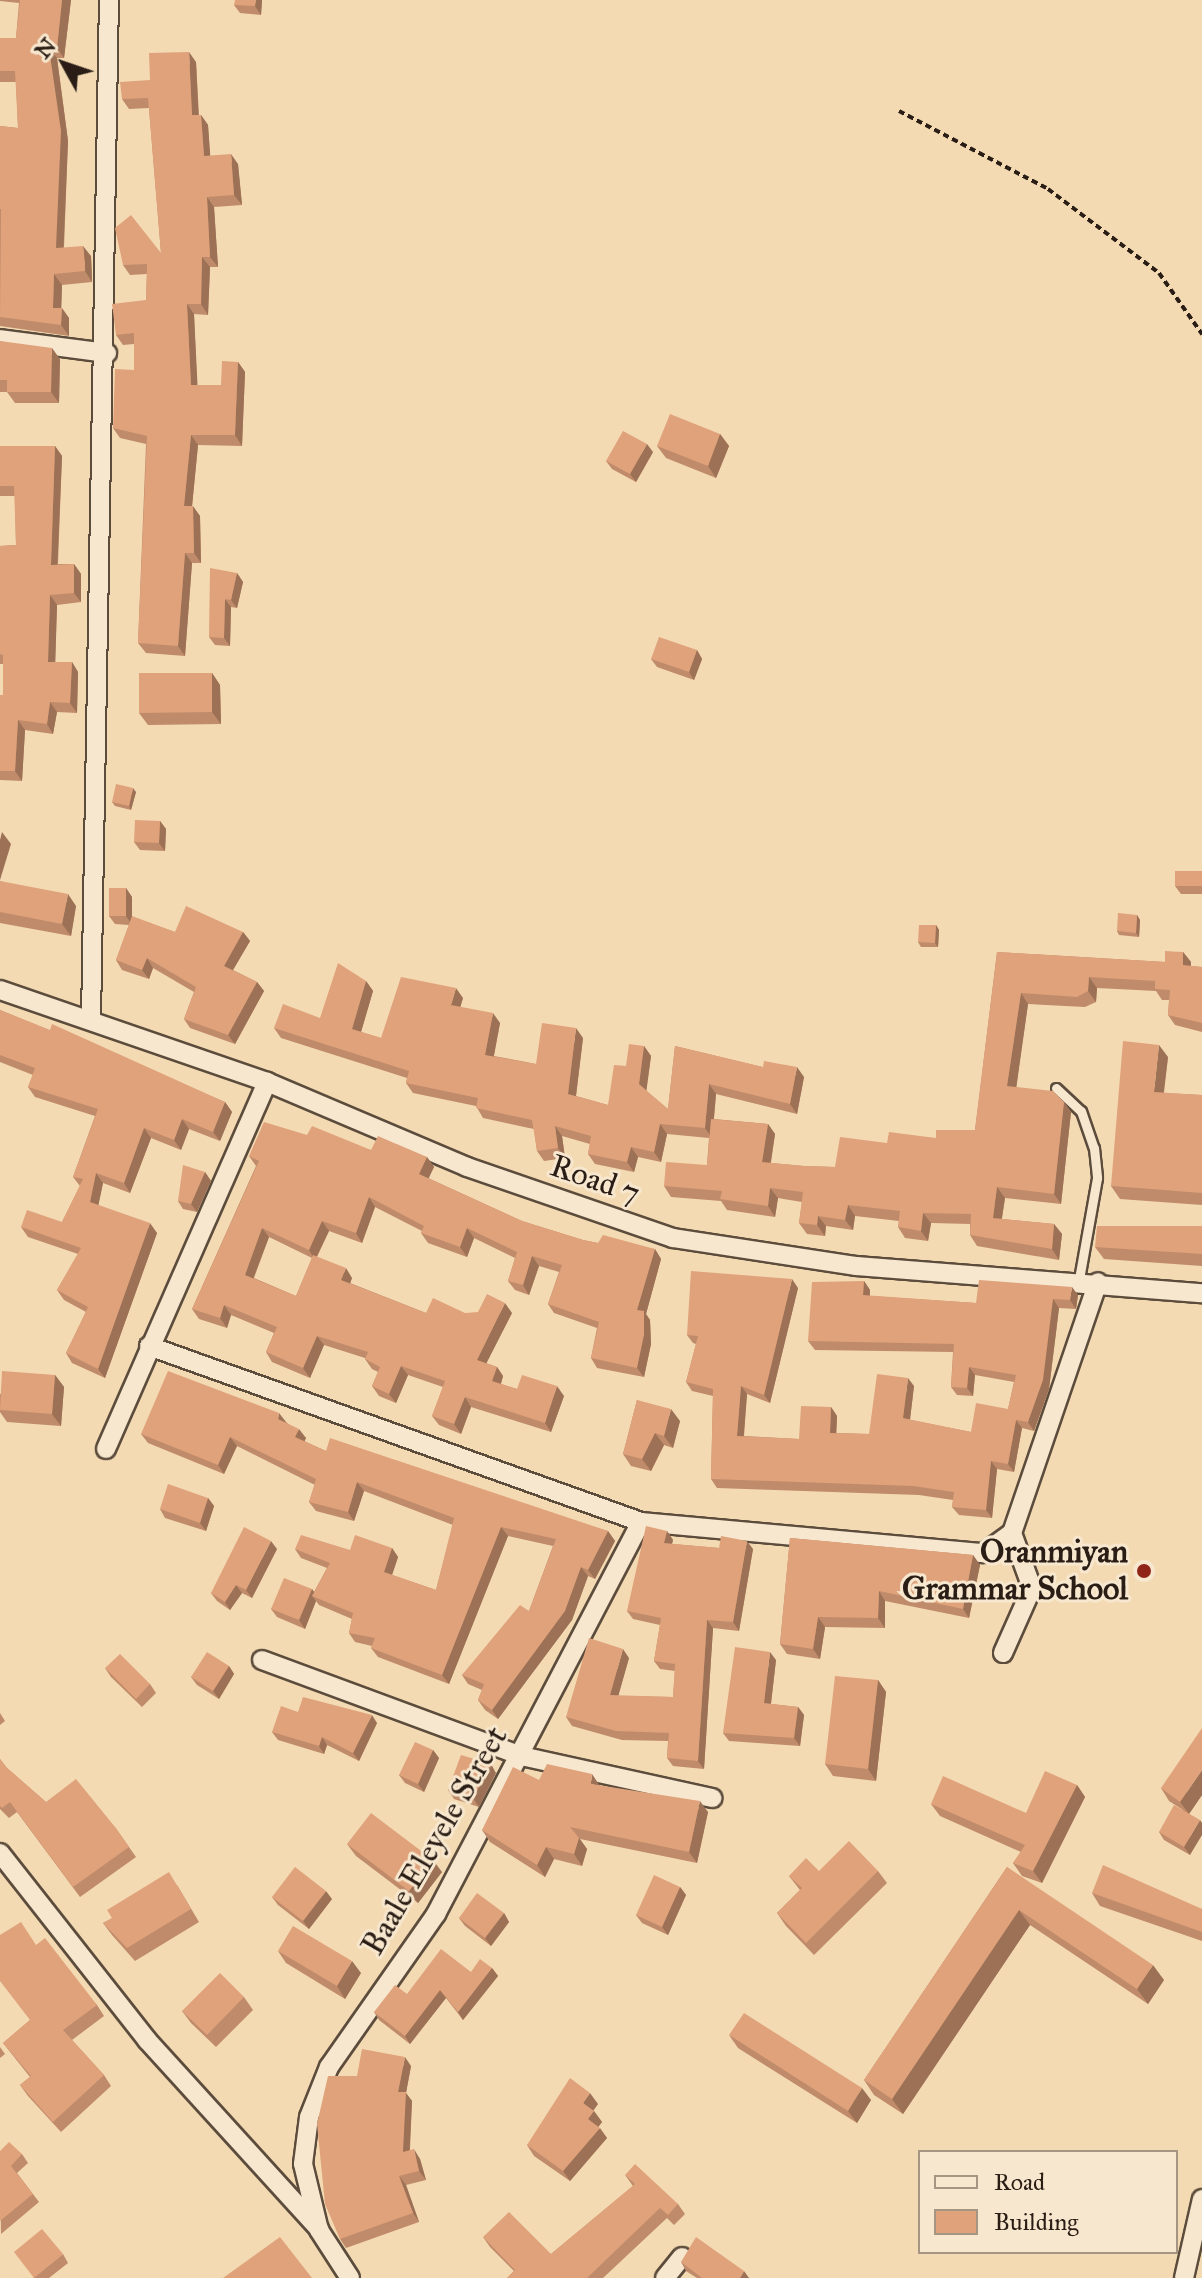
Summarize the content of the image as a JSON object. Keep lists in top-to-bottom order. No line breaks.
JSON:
{"streets":{"street":["Road 7","Baale Eleyele Street"]},"places":["Oranmiyan Grammar School"],"legend":["Road","Building"],"north":"top left"}
